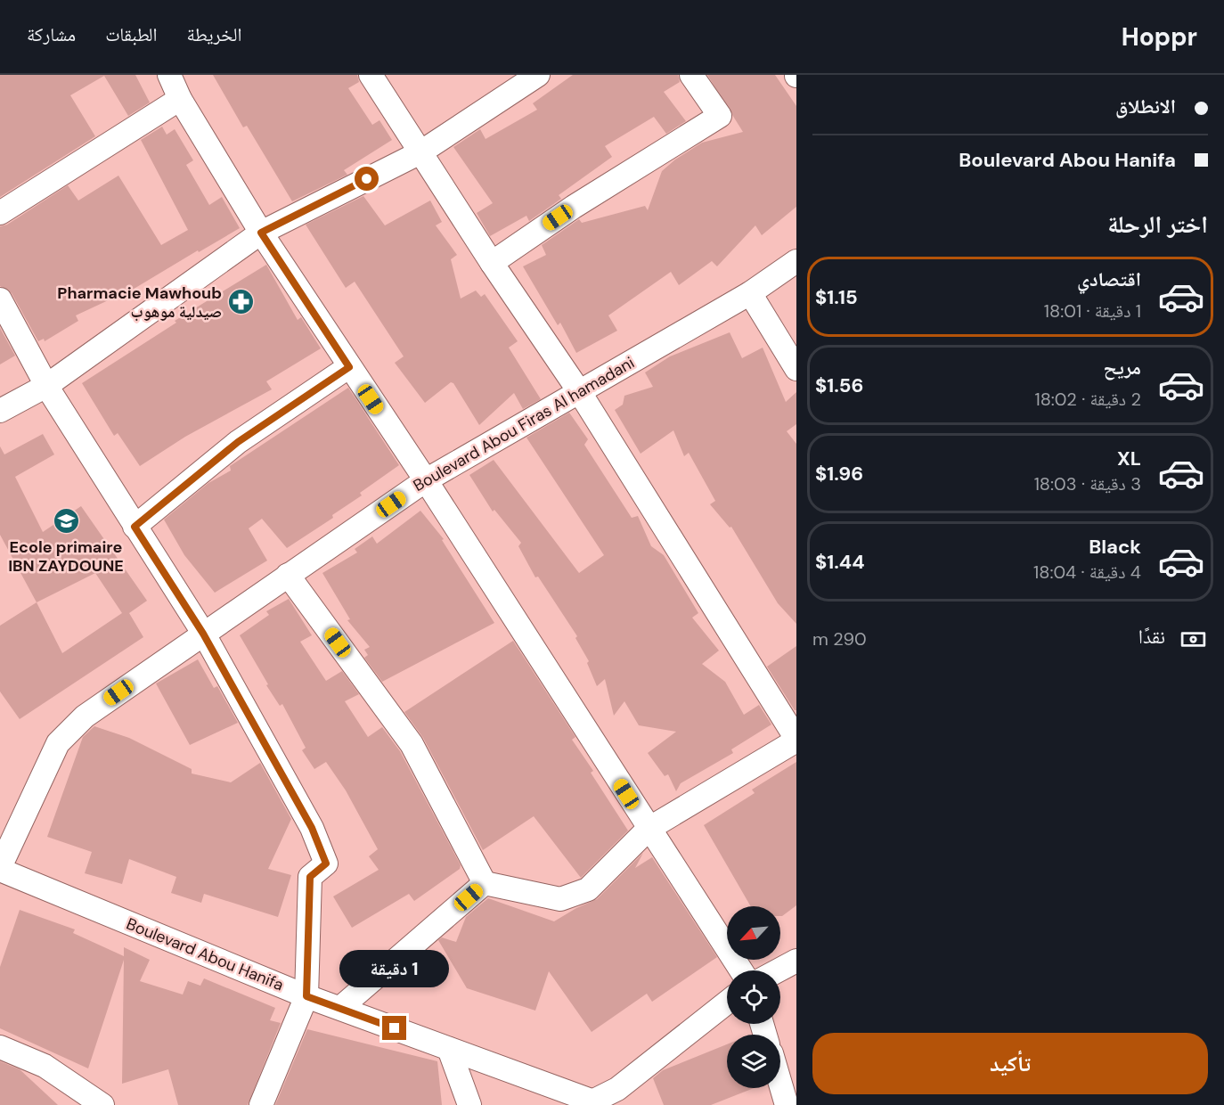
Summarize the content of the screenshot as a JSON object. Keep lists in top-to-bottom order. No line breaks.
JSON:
{"streets":{"street":["Boulevard Abou Firas Al hamadani","Boulevard Abou Hanifa"]},"crossings":[["Boulevard Abou Firas Al hamadani","Boulevard Abou Hanifa"]],"places":{"pharmacy":["Pharmacie Mawhoub صيدلية موهوب"],"school or university":["Ecole primaire IBN ZAYDOUNE"]},"north":"bottom left","page":{"header":"Hoppr","nav":["الخريطة","الطبقات","مشاركة"],"banner":["الانطلاق","Boulevard Abou Hanifa"],"heading":"اختر الرحلة","list":[{"name":"اقتصادي","note":"1 دقيقة · 18:01","value":"$1.15"},{"name":"مريح","note":"2 دقيقة · 18:02","value":"$1.56"},{"name":"XL","note":"3 دقيقة · 18:03","value":"$1.96"},{"name":"Black","note":"4 دقيقة · 18:04","value":"$1.44"}],"pay":["نقدًا","290 m"],"bubble":"1 دقيقة","buttons":"تأكيد"}}
